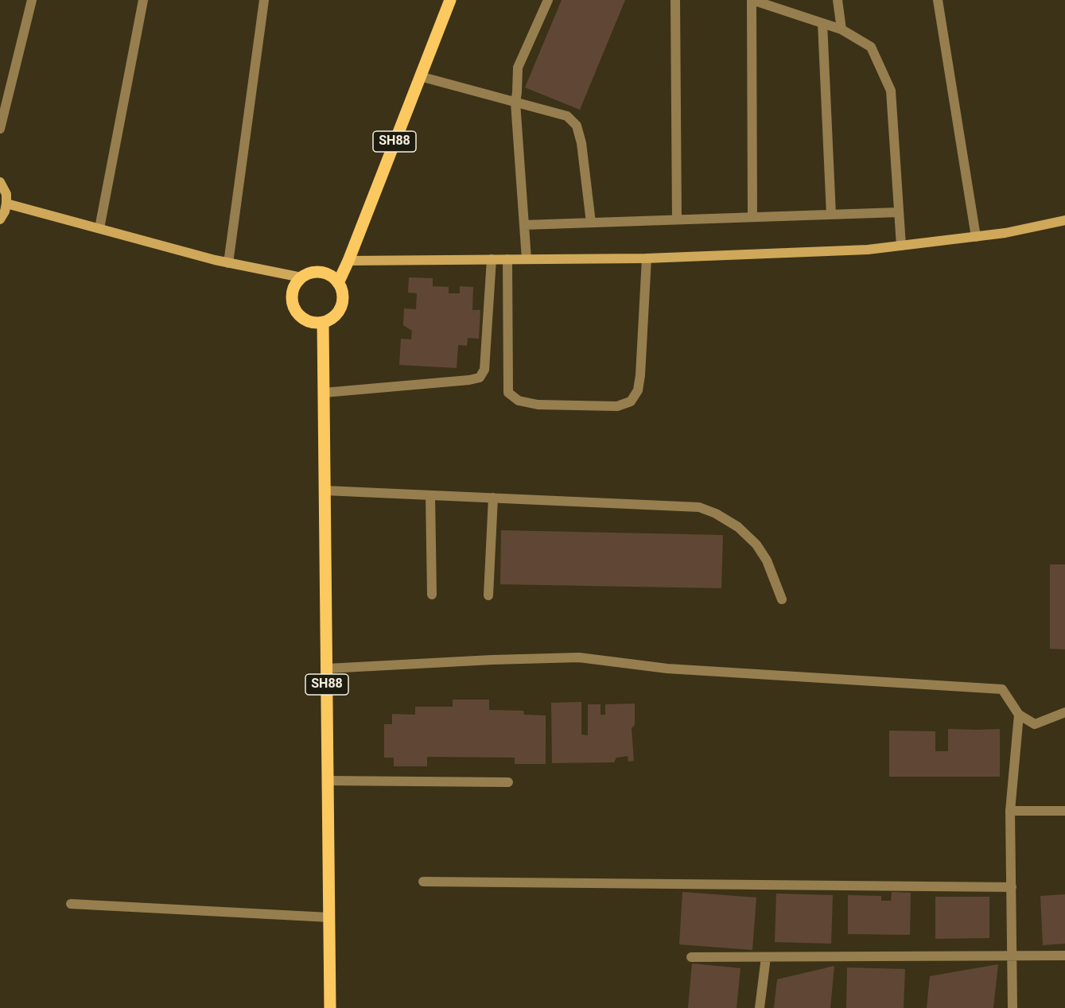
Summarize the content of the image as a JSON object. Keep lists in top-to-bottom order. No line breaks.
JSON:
{"streets":{"main road":["SH88"]}}
